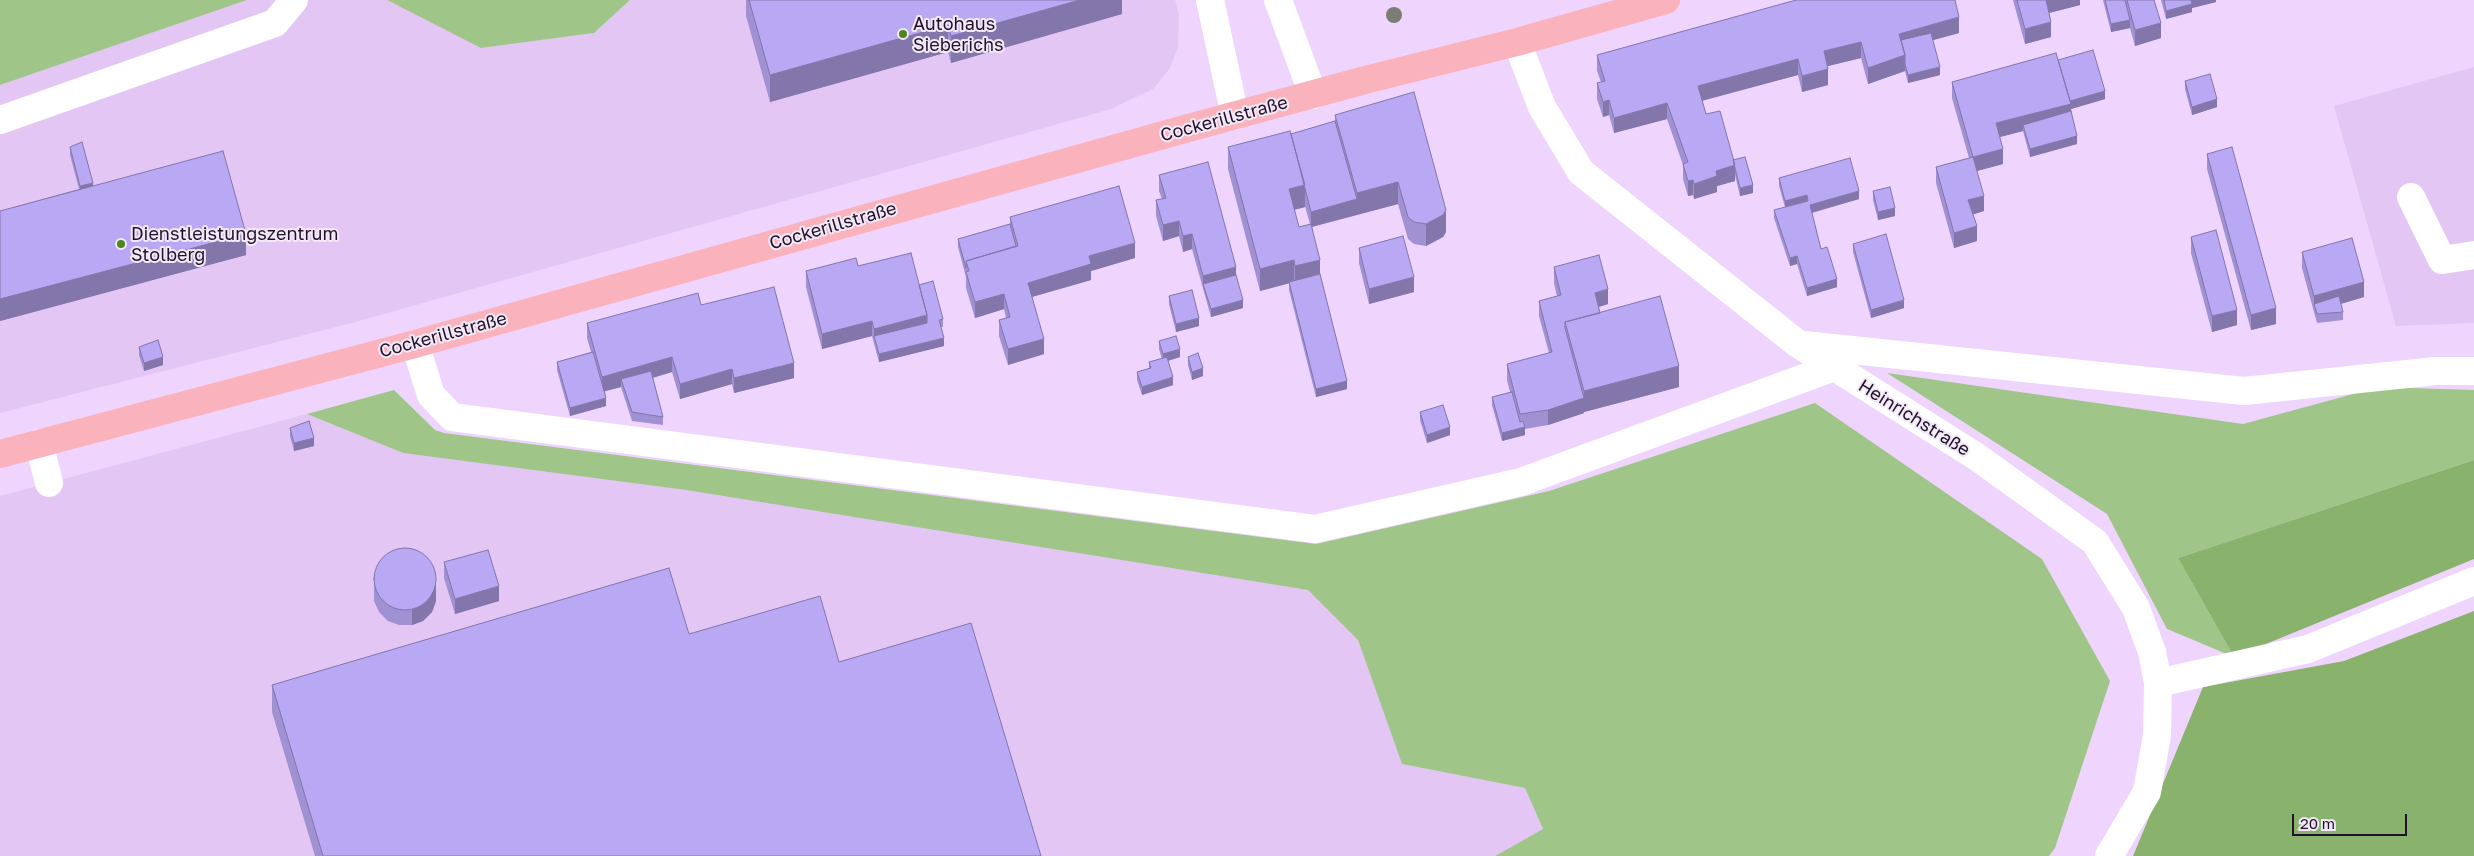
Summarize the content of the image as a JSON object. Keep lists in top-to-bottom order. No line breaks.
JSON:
{"streets":{"main road":["Cockerillstraße"],"street":["Heinrichstraße"]},"crossings":[["Cockerillstraße","Heinrichstraße"]],"places":["Autohaus Sieberichs","Dienstleistungszentrum Stolberg"],"scale_bar":"20 m"}
